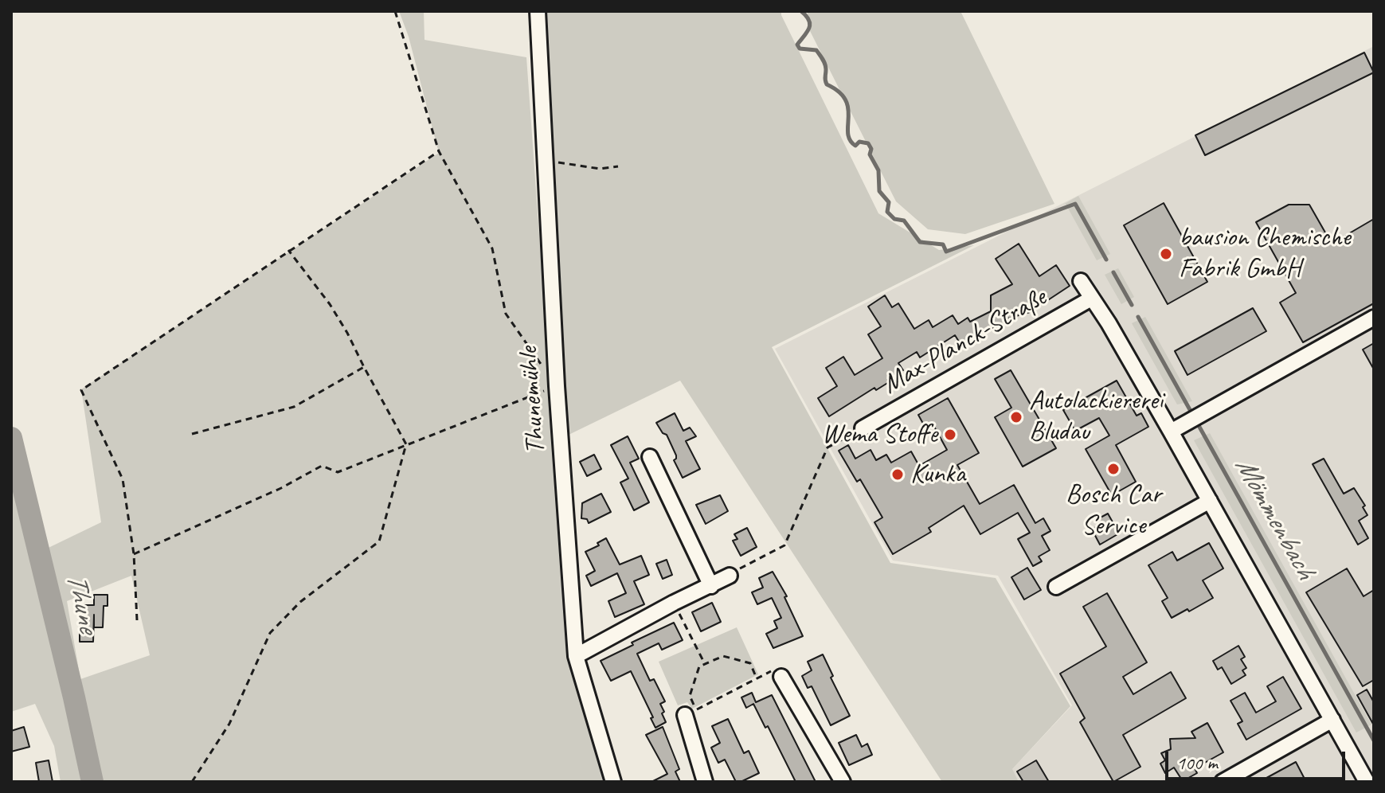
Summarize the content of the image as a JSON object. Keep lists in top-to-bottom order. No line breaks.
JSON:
{"streets":{"street":["Max-Planck-Straße","Thunemühle"]},"water":["Mömmenbach","Thune"],"places":["bausion Chemische Fabrik GmbH","Autolackiererei Bludau","Wema Stoffe","Bosch Car Service","Kunka"],"scale_bar":"100 m"}
